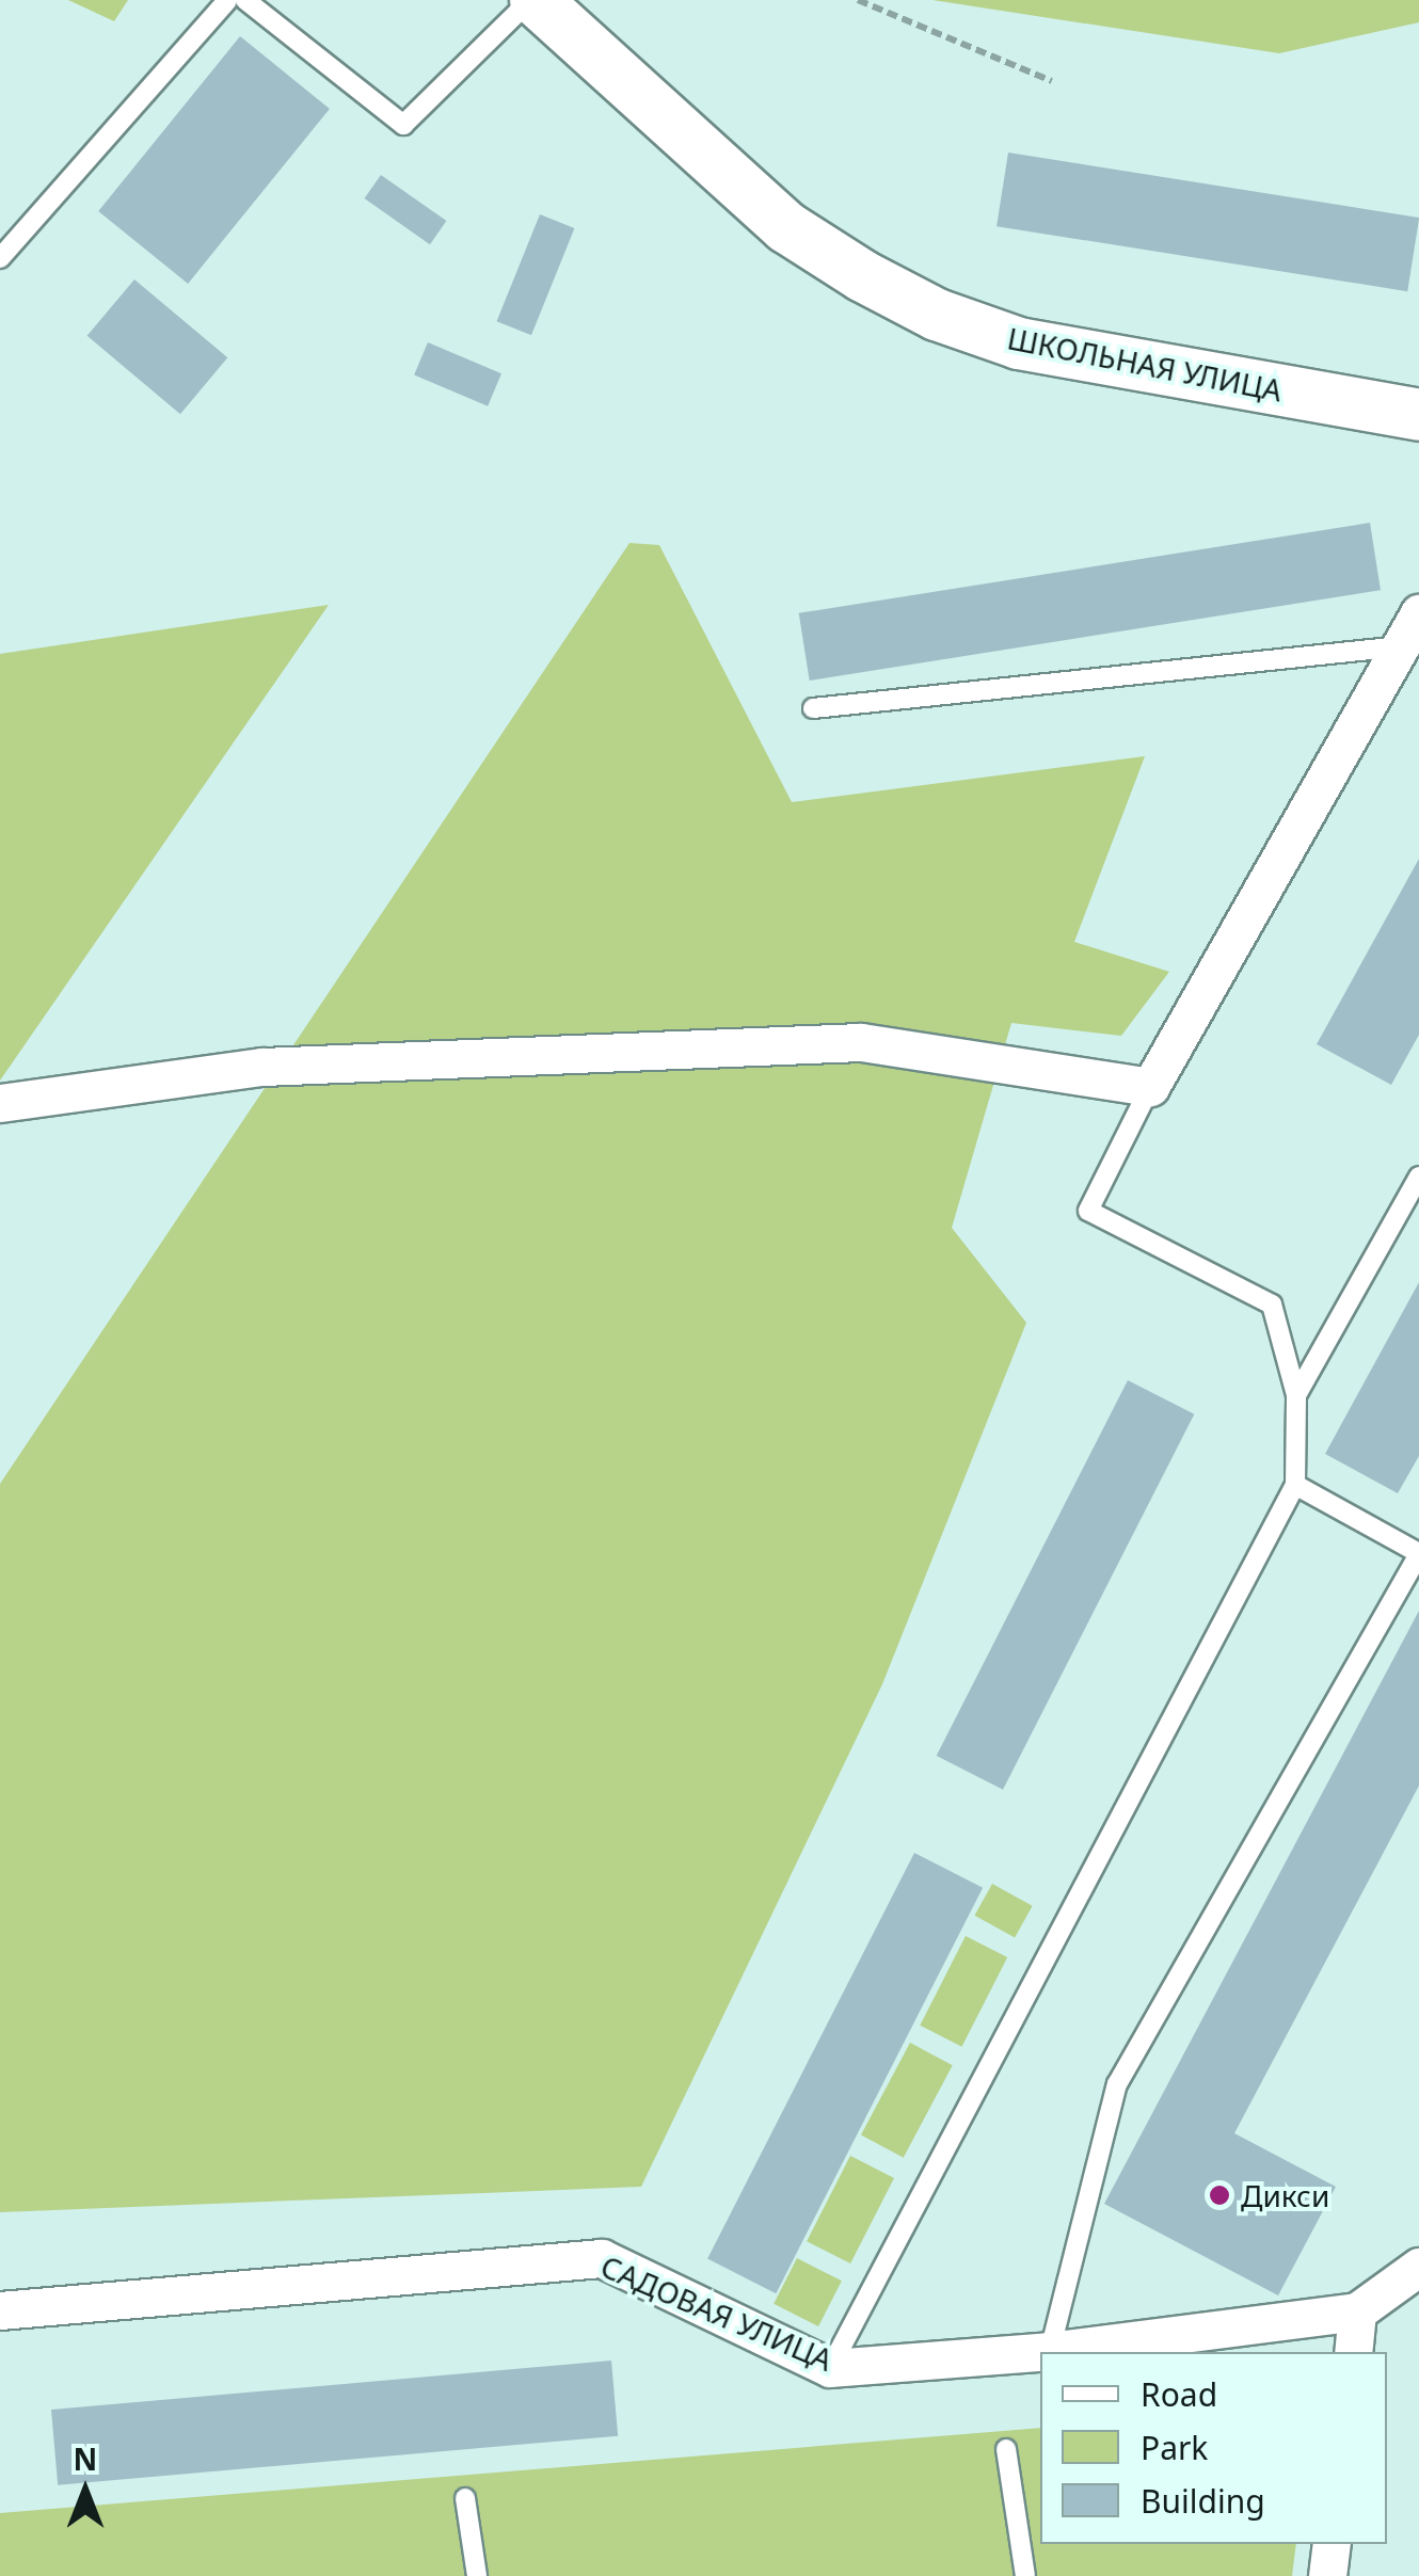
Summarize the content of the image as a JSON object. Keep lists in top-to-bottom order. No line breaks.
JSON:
{"streets":{"street":["ШКОЛЬНАЯ УЛИЦА","САДОВАЯ УЛИЦА"]},"places":["Дикси"],"legend":["Road","Park","Building"],"north":"top"}
